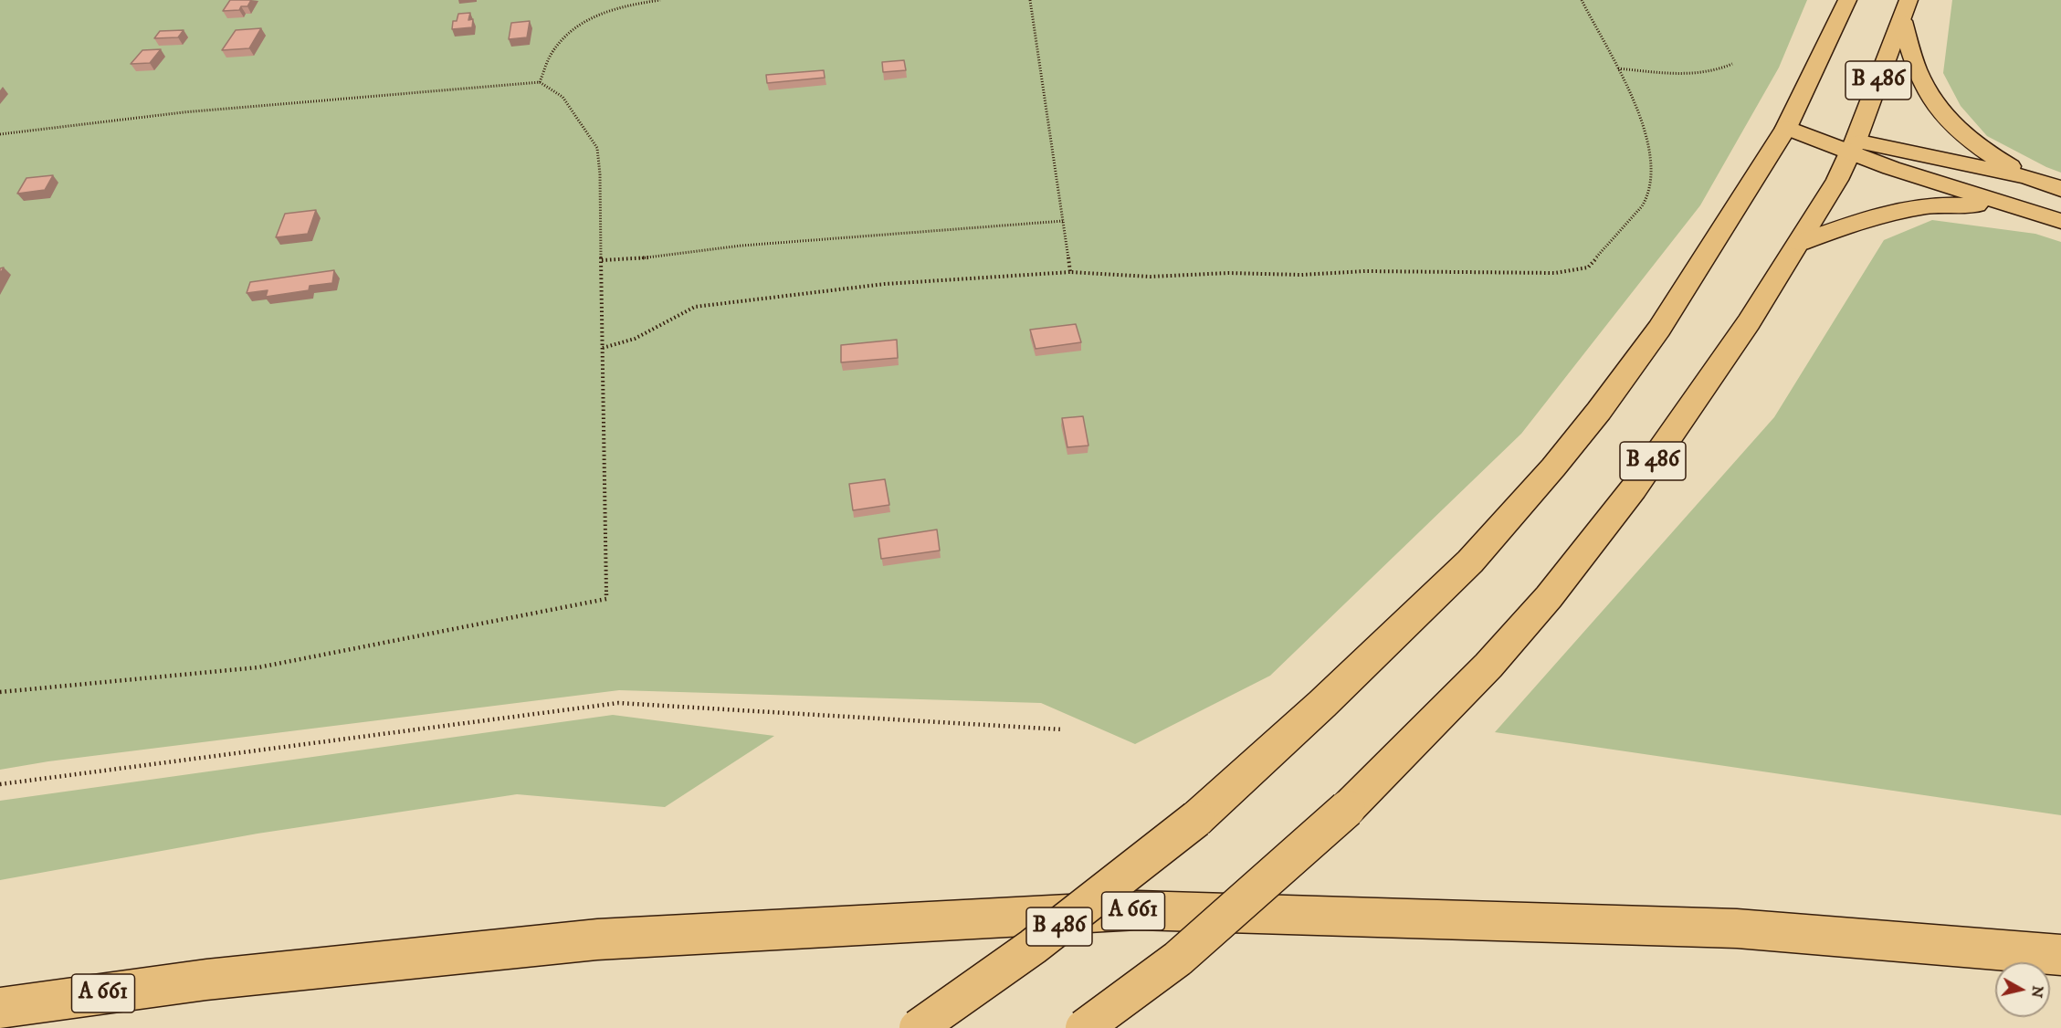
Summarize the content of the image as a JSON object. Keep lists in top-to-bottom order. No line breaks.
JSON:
{"streets":{"main road":["B 486","A 661"]},"north":"right"}
